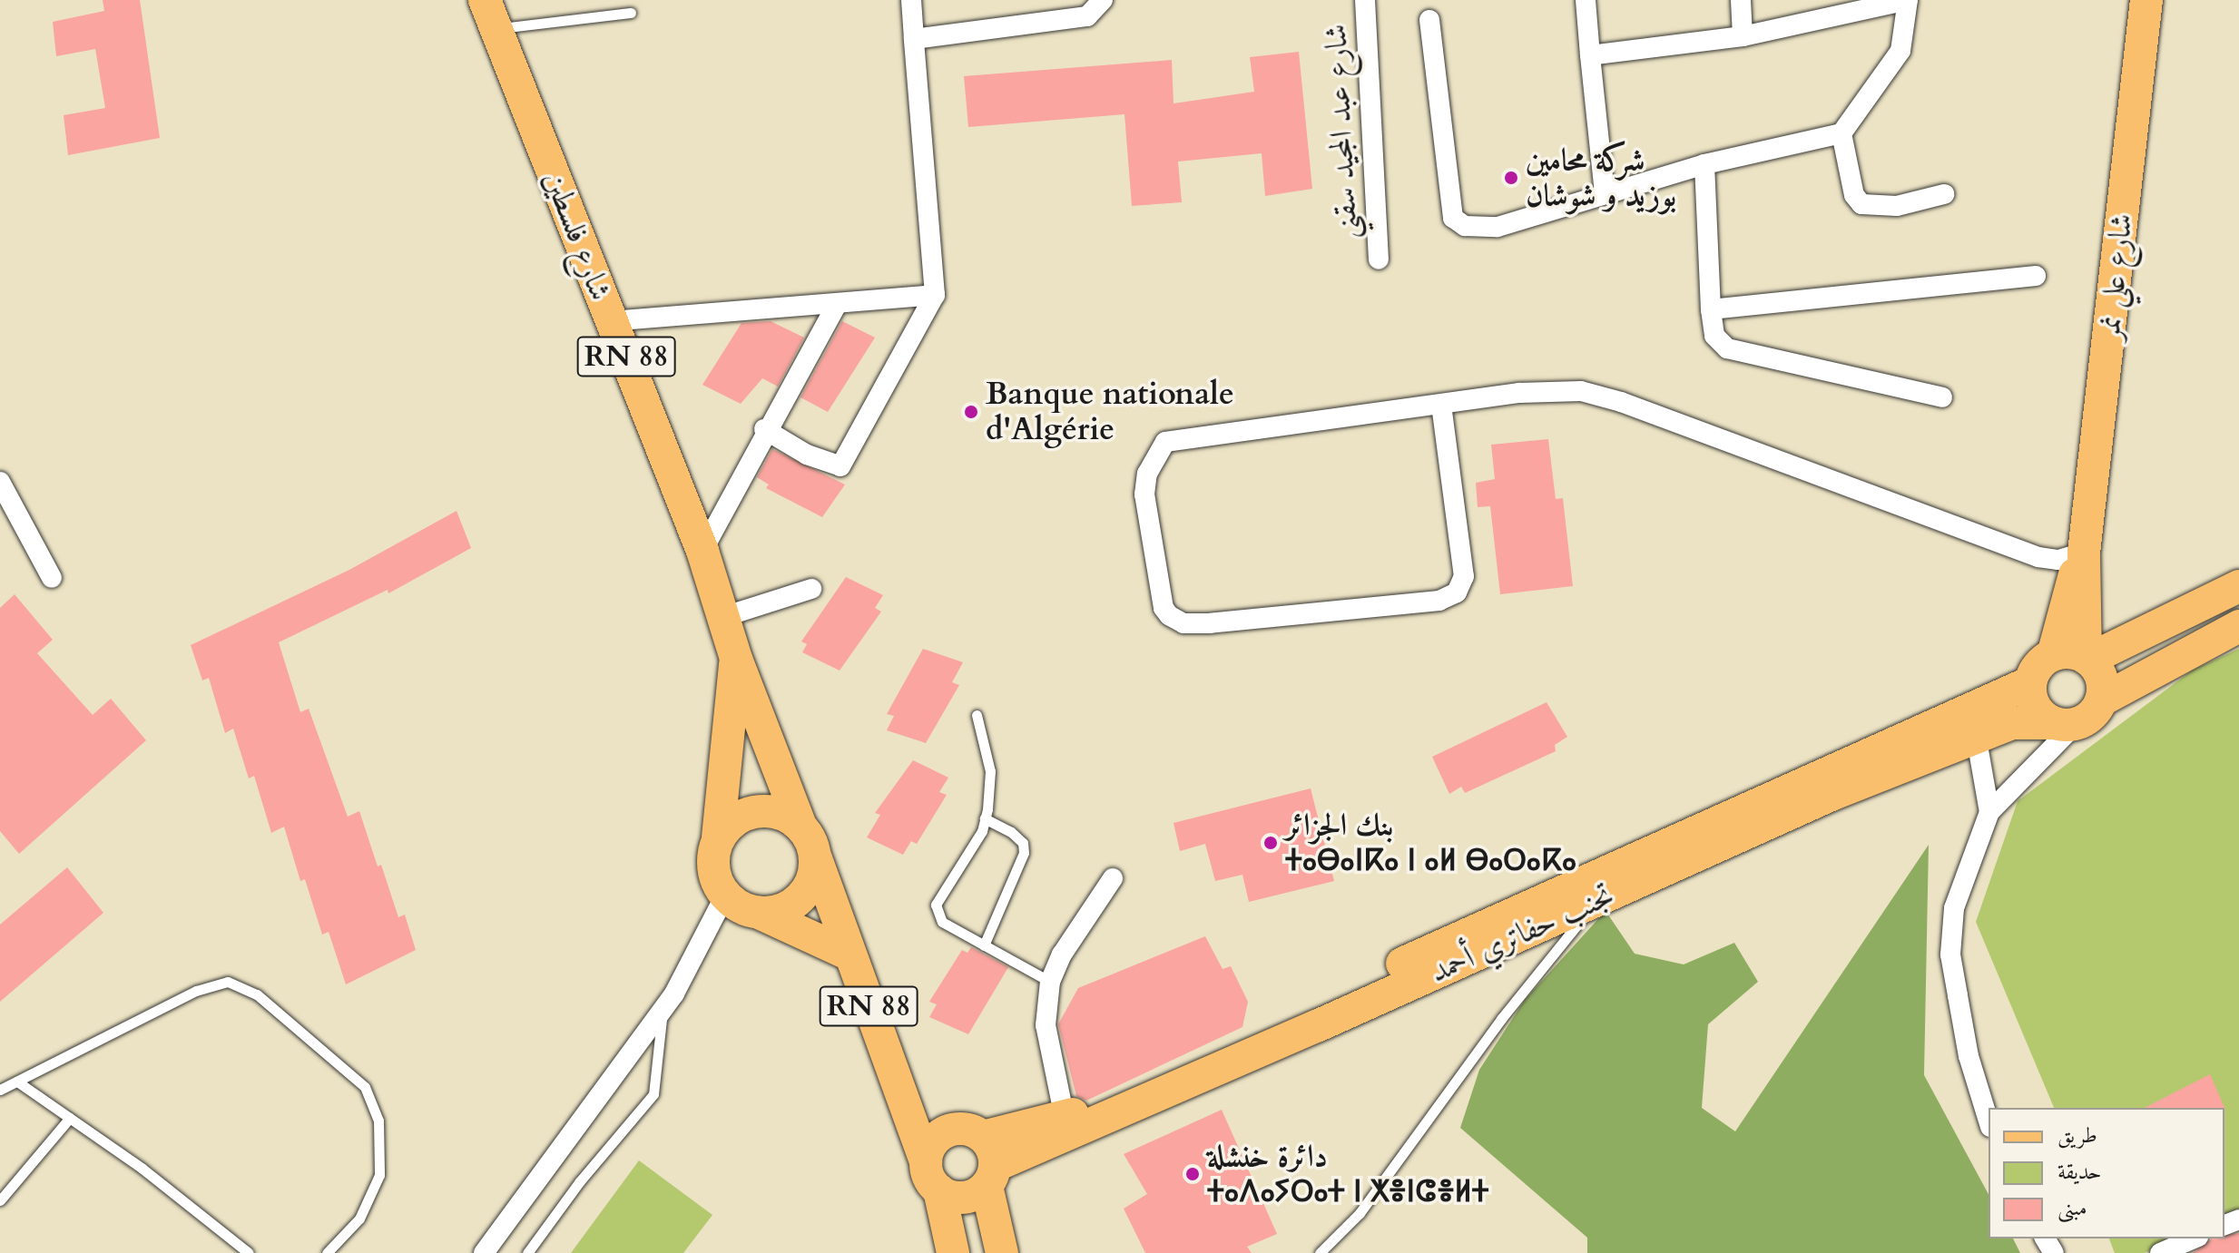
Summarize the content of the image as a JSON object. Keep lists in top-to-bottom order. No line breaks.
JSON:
{"streets":{"main road":["شارع فلسطين","شارع علي نمر","RN 88","تجنب حفاتري أحمد"],"street":["شارع عبد المجيد سقني"]},"crossings":[["شارع فلسطين","RN 88"],["شارع علي نمر","تجنب حفاتري أحمد"]],"places":["شركة محامين بوزيد و شوشان","Banque nationale d'Algérie","بنك الجزائر ⵜⴰⴱⴰⵏⴽⴰ ⵏ ⴰⵍ ⴱⴰⵔⴰⴽⴰ","دائرة خنشلة ⵜⴰⴷⴰⵢⵔⴰⵜ ⵏ ⵅⴻⵏⵛⴻⵍⵜ"],"legend":["طريق","حديقة","مبنى"]}
